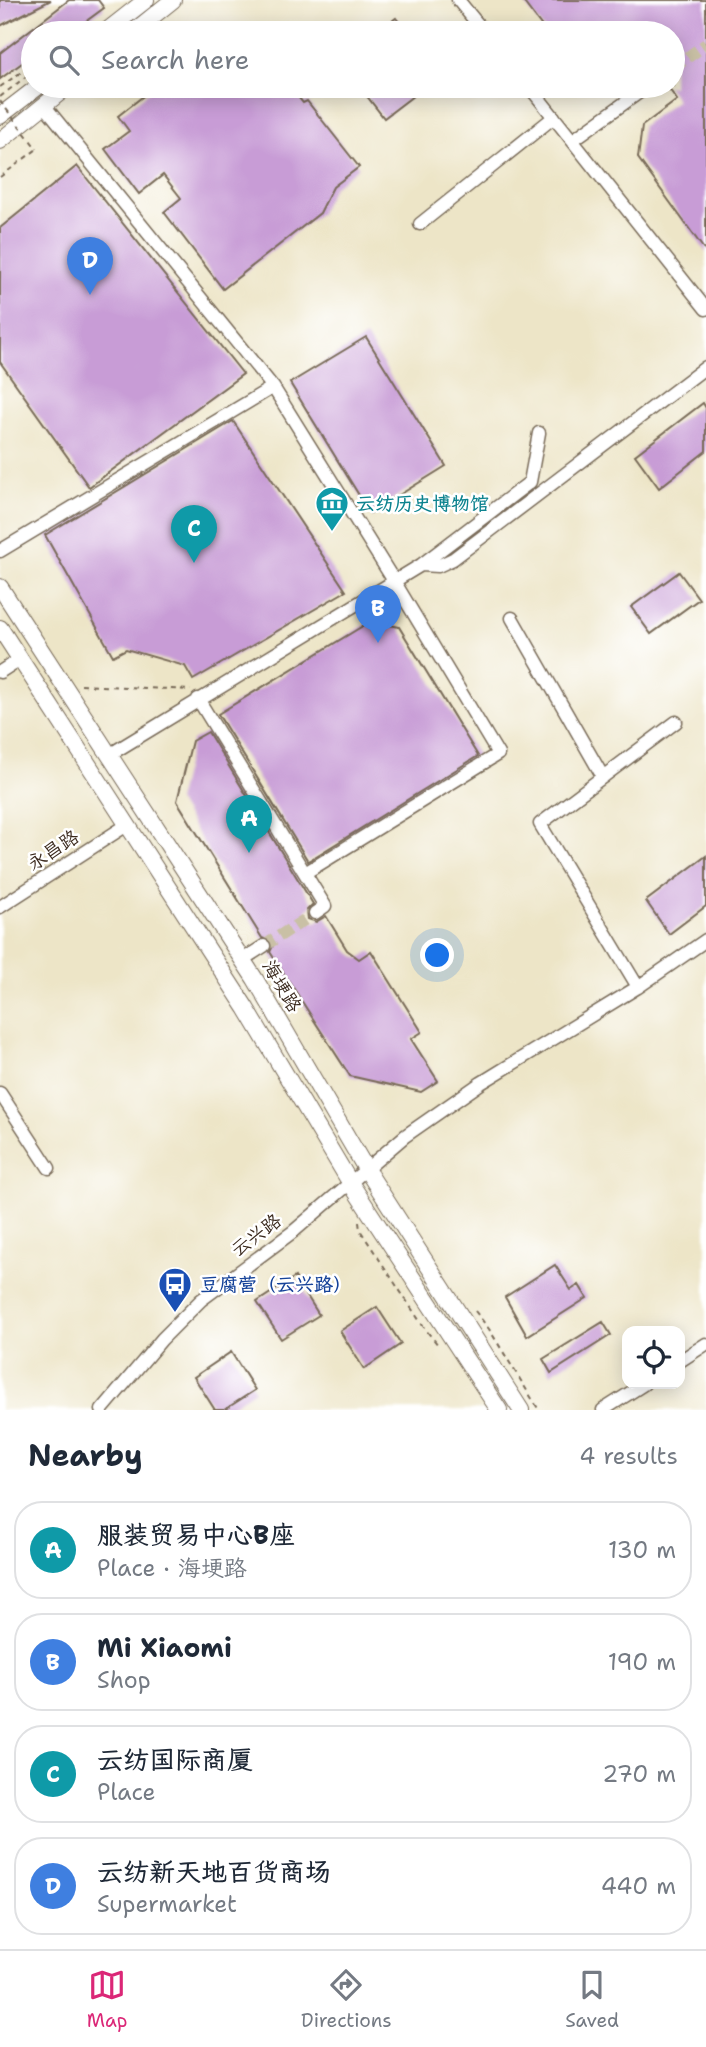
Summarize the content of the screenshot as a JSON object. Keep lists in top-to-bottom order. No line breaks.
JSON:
{"streets":{"main road":["海埂路"],"street":["永昌路","云兴路"]},"crossings":[["海埂路","云兴路"]],"places":{"museum":["云纺历史博物馆"],"bus stop":["豆腐营（云兴路）"]},"page":{"search":"Search here","pins":["D","C","B","A"],"heading":["Nearby","4 results"],"list":[{"mark":"A","name":"服装贸易中心B座","note":"Place · 海埂路","value":"130 m"},{"mark":"B","name":"Mi Xiaomi","note":"Shop","value":"190 m"},{"mark":"C","name":"云纺国际商厦","note":"Place","value":"270 m"},{"mark":"D","name":"云纺新天地百货商场","note":"Supermarket","value":"440 m"}],"nav":["Map","Directions","Saved"]}}
